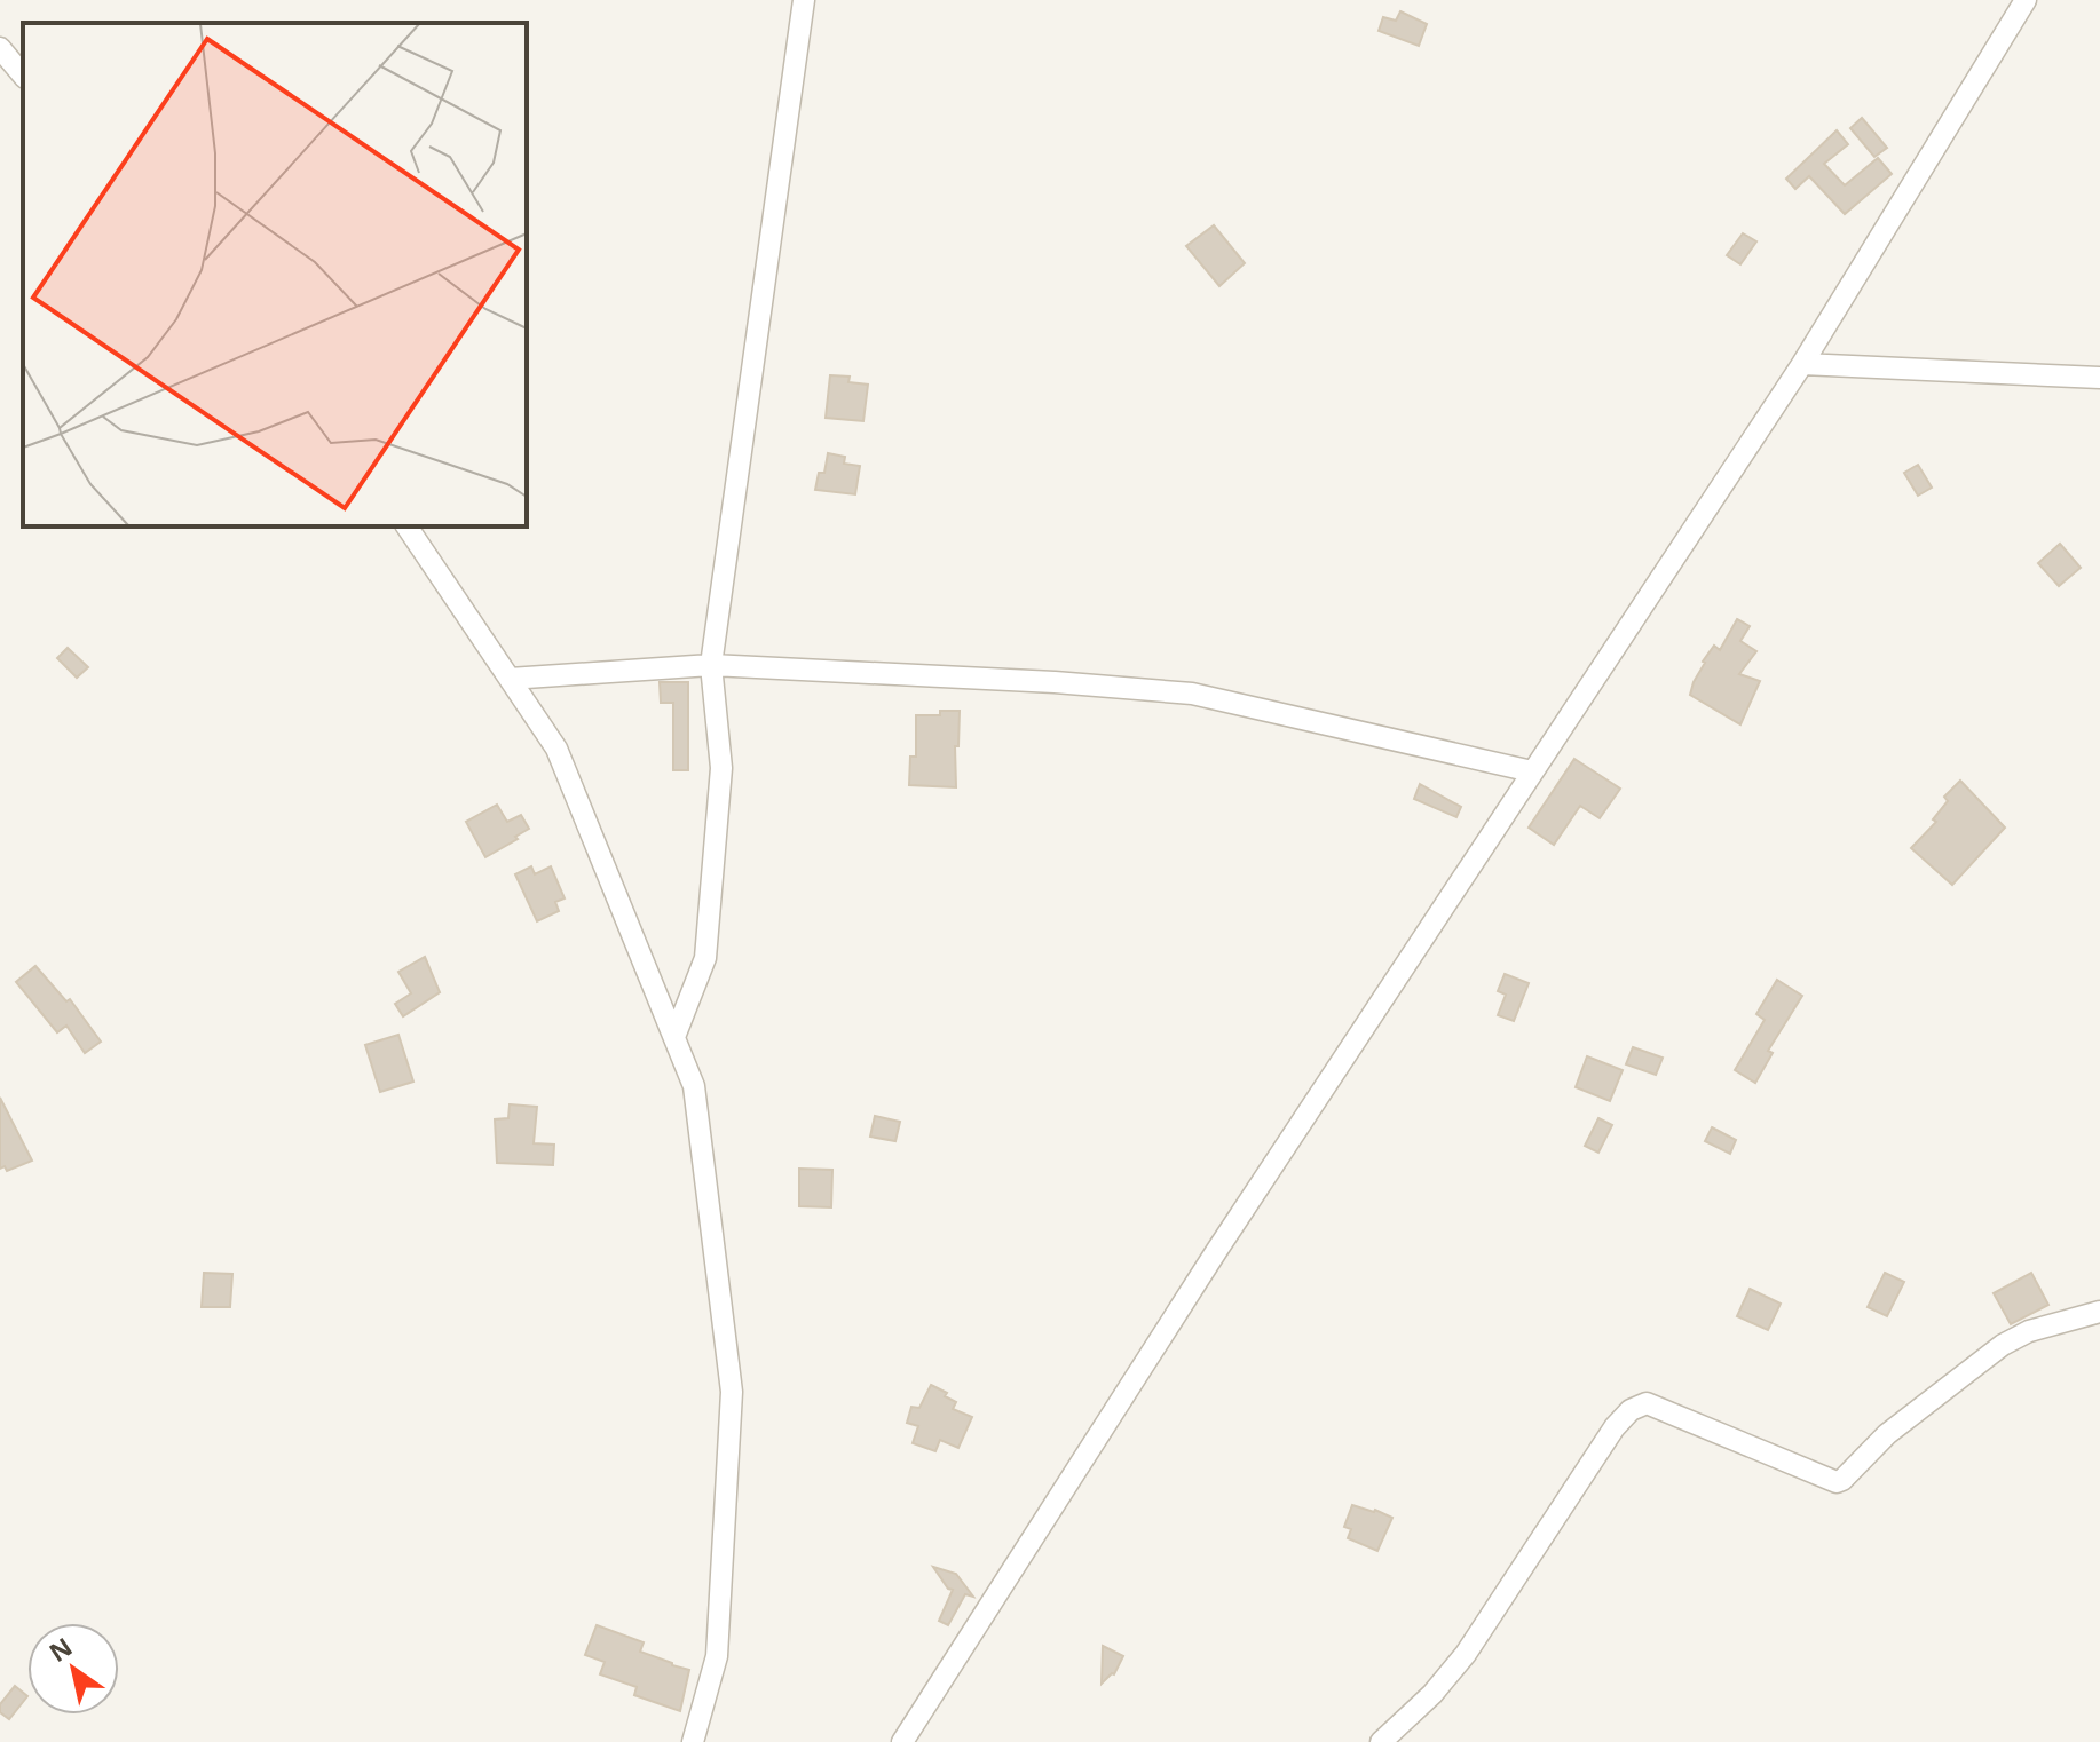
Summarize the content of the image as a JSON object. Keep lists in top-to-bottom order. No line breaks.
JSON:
{"north":"top left"}
